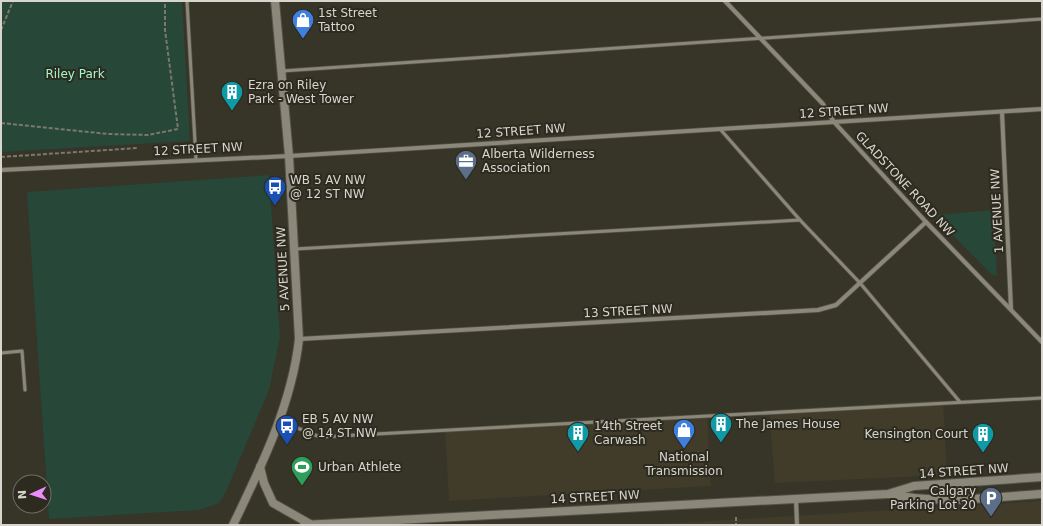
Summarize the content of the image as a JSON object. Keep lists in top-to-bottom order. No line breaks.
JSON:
{"streets":{"main road":["5 AVENUE NW","14 STREET NW"],"street":["12 STREET NW","GLADSTONE ROAD NW","1 AVENUE NW","13 STREET NW"]},"crossings":[["12 STREET NW","GLADSTONE ROAD NW"],["12 STREET NW","1 AVENUE NW"],["12 STREET NW","5 AVENUE NW"],["GLADSTONE ROAD NW","1 AVENUE NW"],["GLADSTONE ROAD NW","13 STREET NW"],["5 AVENUE NW","13 STREET NW"]],"parks":["Riley Park"],"places":{"shop":["1st Street Tattoo","National Transmission"],"building":["Ezra on Riley Park - West Tower","The James House","14th Street Carwash","Kensington Court"],"office":["Alberta Wilderness Association"],"bus stop":["WB 5 AV NW @ 12 ST NW","EB 5 AV NW @ 14 ST NW"],"sports":["Urban Athlete"],"parking":["Calgary Parking Lot 20"]},"north":"left"}
